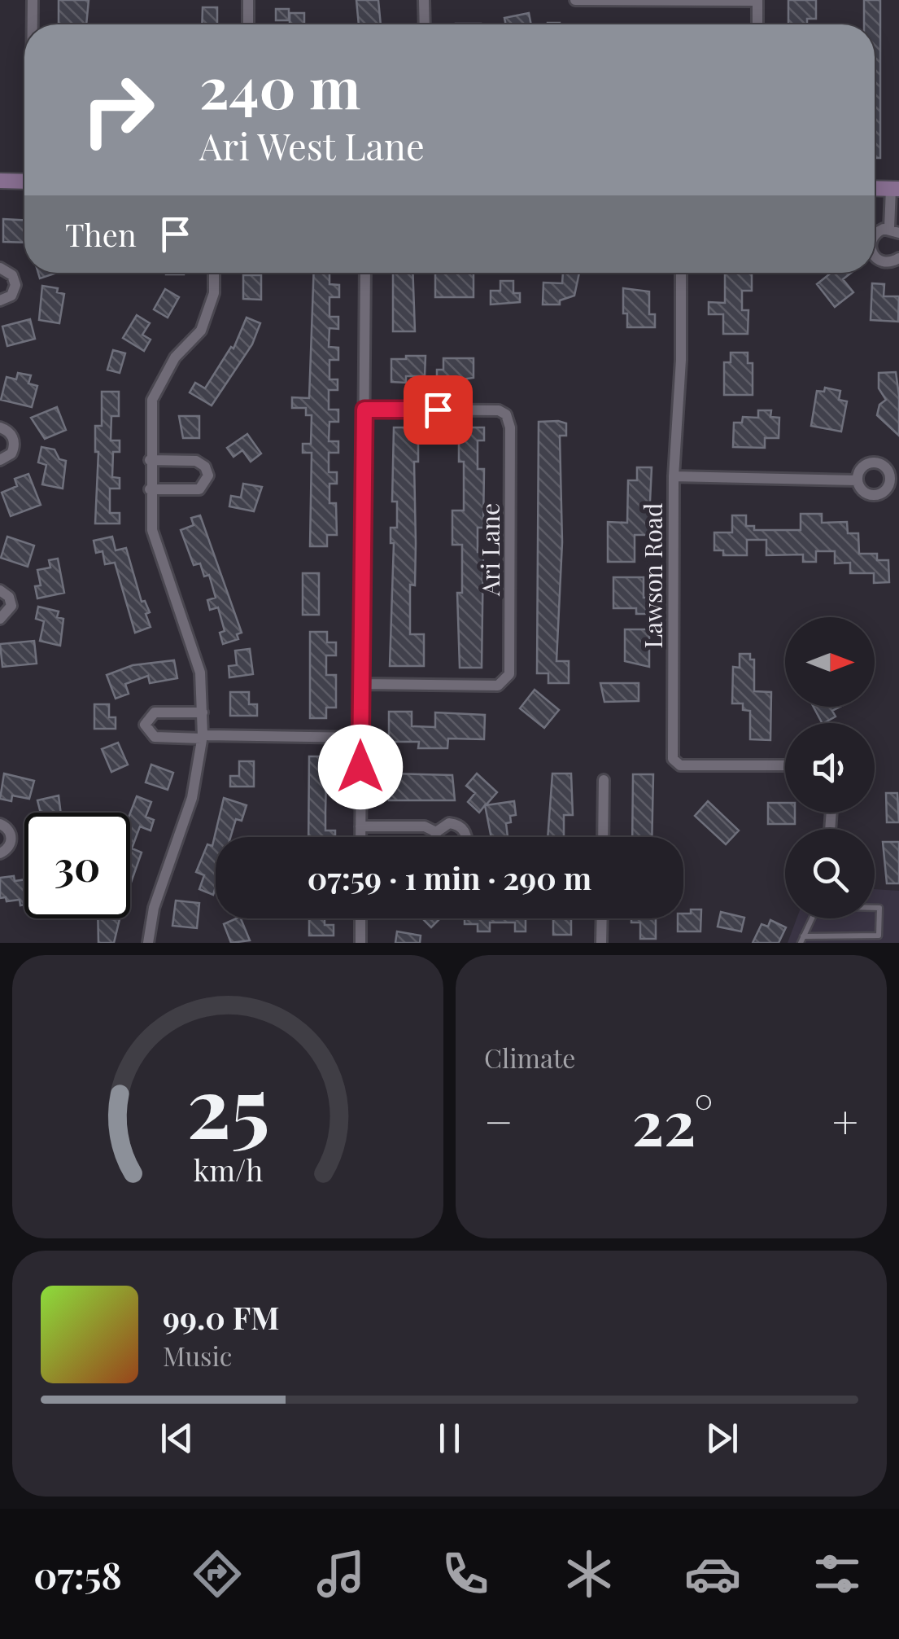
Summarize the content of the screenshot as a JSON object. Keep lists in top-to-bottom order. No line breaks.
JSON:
{"streets":{"street":["Ari Lane","Lawson Road"]},"north":"right","page":{"turn":["240 m","Ari West Lane"],"then":"Then","limit":"30","trip":"07:59 · 1 min · 290 m","tile":"Climate","heat":["−","22°","+"],"song":["99.0 FM","Music"],"tabs":"07:58","gauge":["25","km/h"]}}
